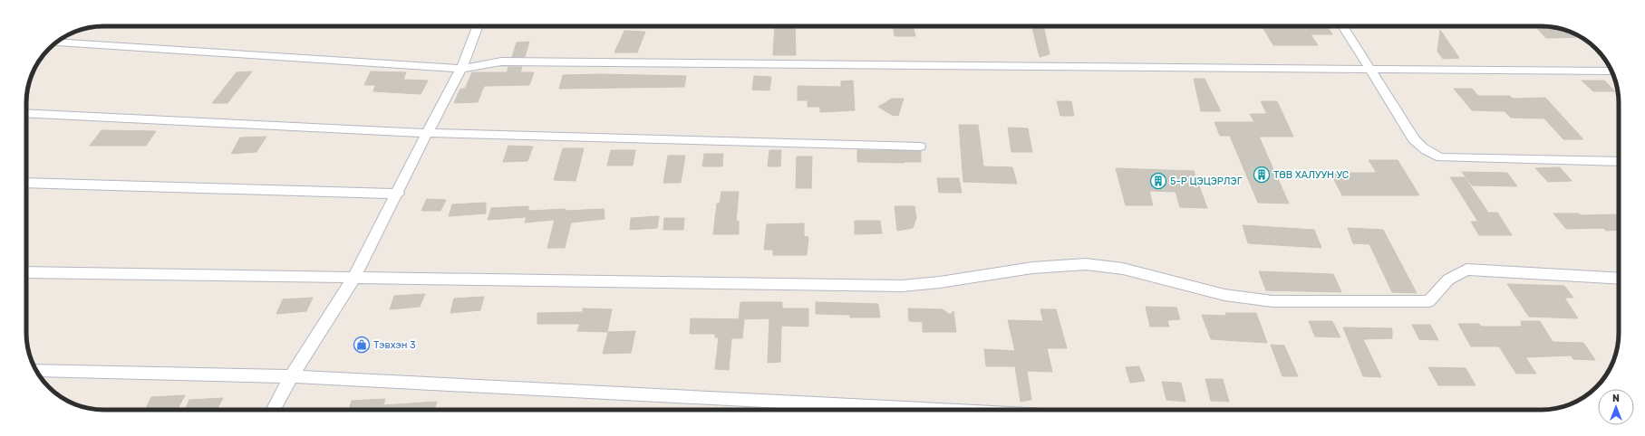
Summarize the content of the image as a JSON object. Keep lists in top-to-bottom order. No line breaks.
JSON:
{"places":{"building":["ТӨВ ХАЛУУН УС","5-Р ЦЭЦЭРЛЭГ"],"shop":["Тэвхэн 3"]},"north":"top"}
